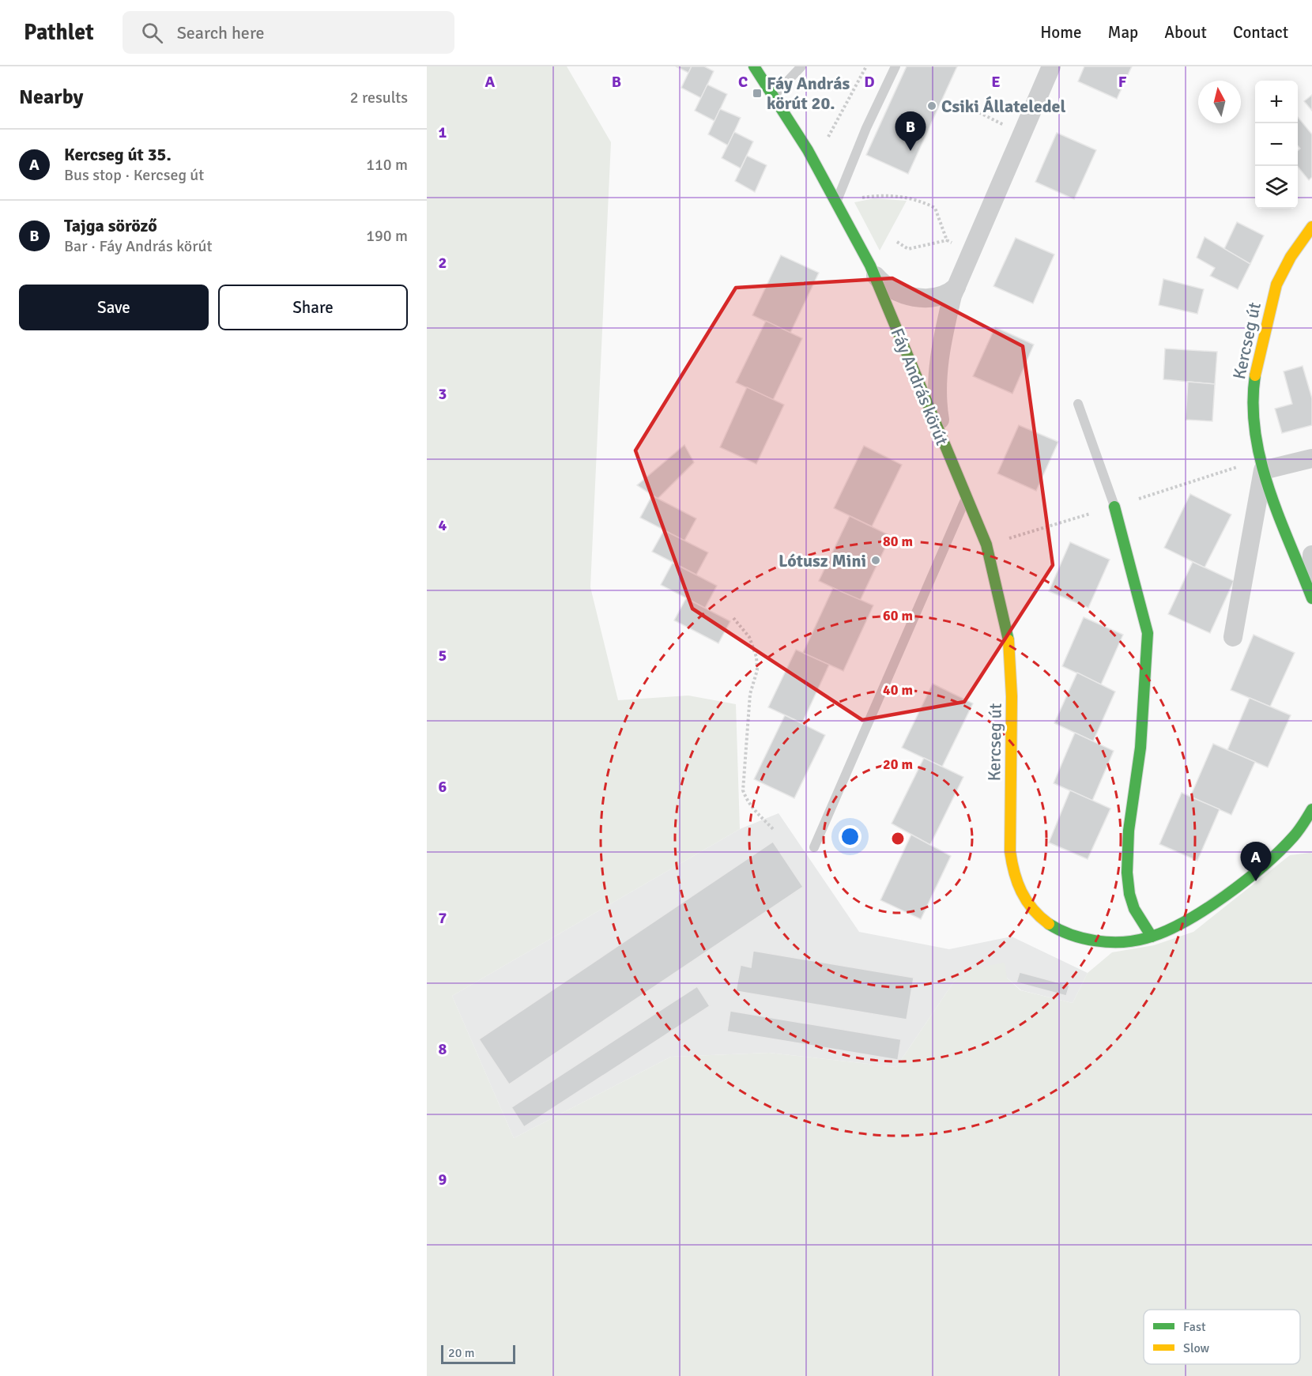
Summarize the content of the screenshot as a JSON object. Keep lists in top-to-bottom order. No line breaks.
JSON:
{"streets":{"street":["Kercseg út","Fáy András körút"]},"crossings":[["Kercseg út","Fáy András körút"]],"places":{"transit":["Fáy András körút 20."],"other":["Csiki Állateledel","Lótusz Mini"]},"legend":["Fast","Slow"],"scale_bar":"20 m","north":"top","page":{"header":"Pathlet","search":"Search here","nav":["Home","Map","About","Contact"],"heading":["Nearby","2 results"],"map_buttons":["+","−"],"pins":["B","A"],"list":[{"mark":"A","name":"Kercseg út 35.","note":"Bus stop · Kercseg út","value":"110 m"},{"mark":"B","name":"Tajga söröző","note":"Bar · Fáy András körút","value":"190 m"}],"buttons":["Save","Share"],"scale":"20 m"},"grid":{"columns":["A","B","C","D","E","F"],"rows":["1","2","3","4","5","6","7","8","9"]},"rings":["80 m","60 m","40 m","20 m"]}
